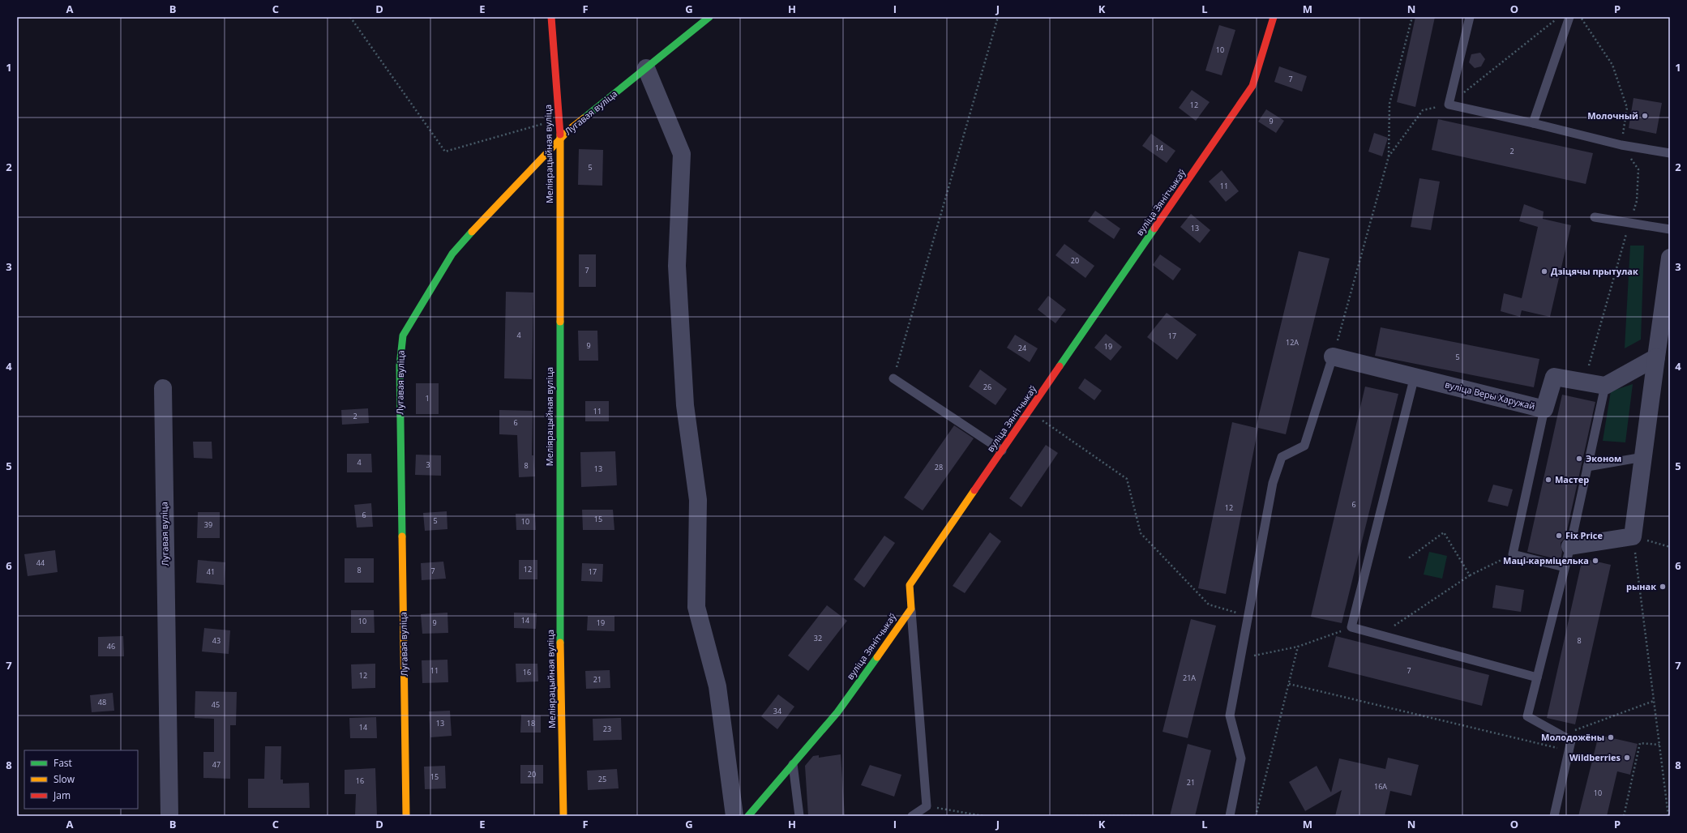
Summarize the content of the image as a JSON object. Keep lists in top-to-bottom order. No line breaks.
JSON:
{"streets":{"street":["Лугавая вуліца","Меліярацыйная вуліца","вуліца Зянітчыкаў","вуліца Веры Харужай"]},"crossings":[["Лугавая вуліца","Меліярацыйная вуліца"]],"places":["Молочный","Дзіцячы прытулак","Эконом","Мастер","Fix Price","Маці-карміцелька","рынак","Молодожёны","Wildberries"],"house_numbers":["10","7","12","9","14","2","5","11","13","20","7","4","17","12А","9","19","24","5","26","1","11","2","6","4","3","8","28","13","6","12","6","15","5","10","39","44","12","8","7","41","17","14","10","9","19","32","43","8","46","11","7","16","12","21А","21","48","45","34","13","18","14","23","47","20","15","25","16","21","16А","10"],"legend":["Fast","Slow","Jam"],"grid":{"columns":["A","B","C","D","E","F","G","H","I","J","K","L","M","N","O","P"],"rows":["1","2","3","4","5","6","7","8"]}}
